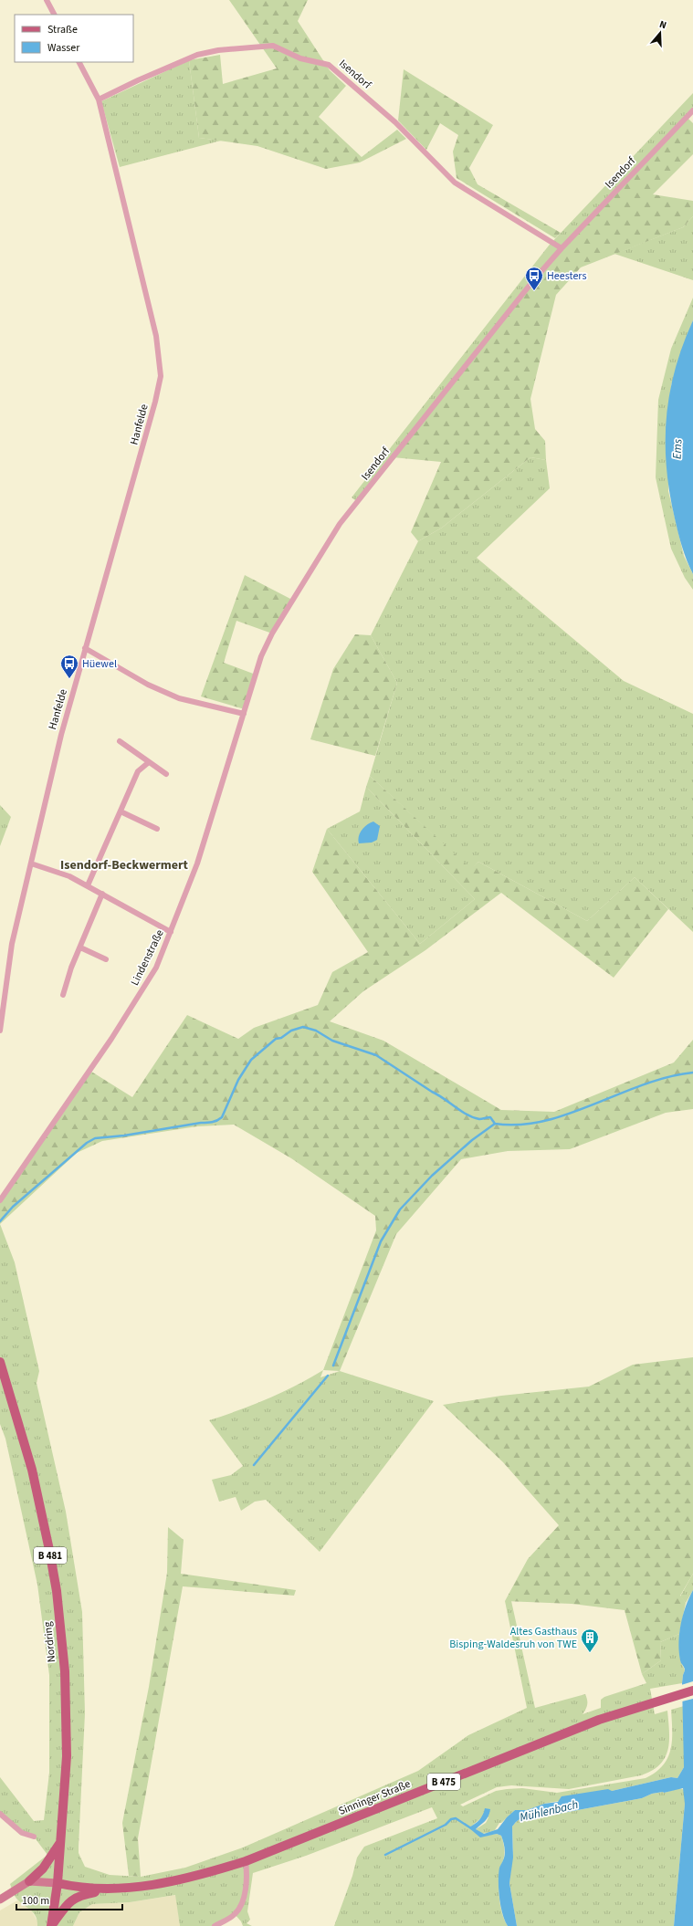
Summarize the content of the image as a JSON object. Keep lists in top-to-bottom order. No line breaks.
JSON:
{"streets":{"main road":["B 481","Nordring","B 475","Sinninger Straße"],"street":["Isendorf","Hanfelde","Lindenstraße"]},"crossings":[["Isendorf","Hanfelde"],["Isendorf","Lindenstraße"],["Nordring","B 475"],["Nordring","Sinninger Straße"],["B 475","Sinninger Straße"]],"districts":["Isendorf-Beckwermert"],"water":["Ems","Mühlenbach"],"places":{"bus stop":["Heesters","Hüewel"],"building":["Altes Gasthaus Bisping-Waldesruh von TWE"]},"legend":["Straße","Wasser"],"scale_bar":"100 m","north":"top"}
